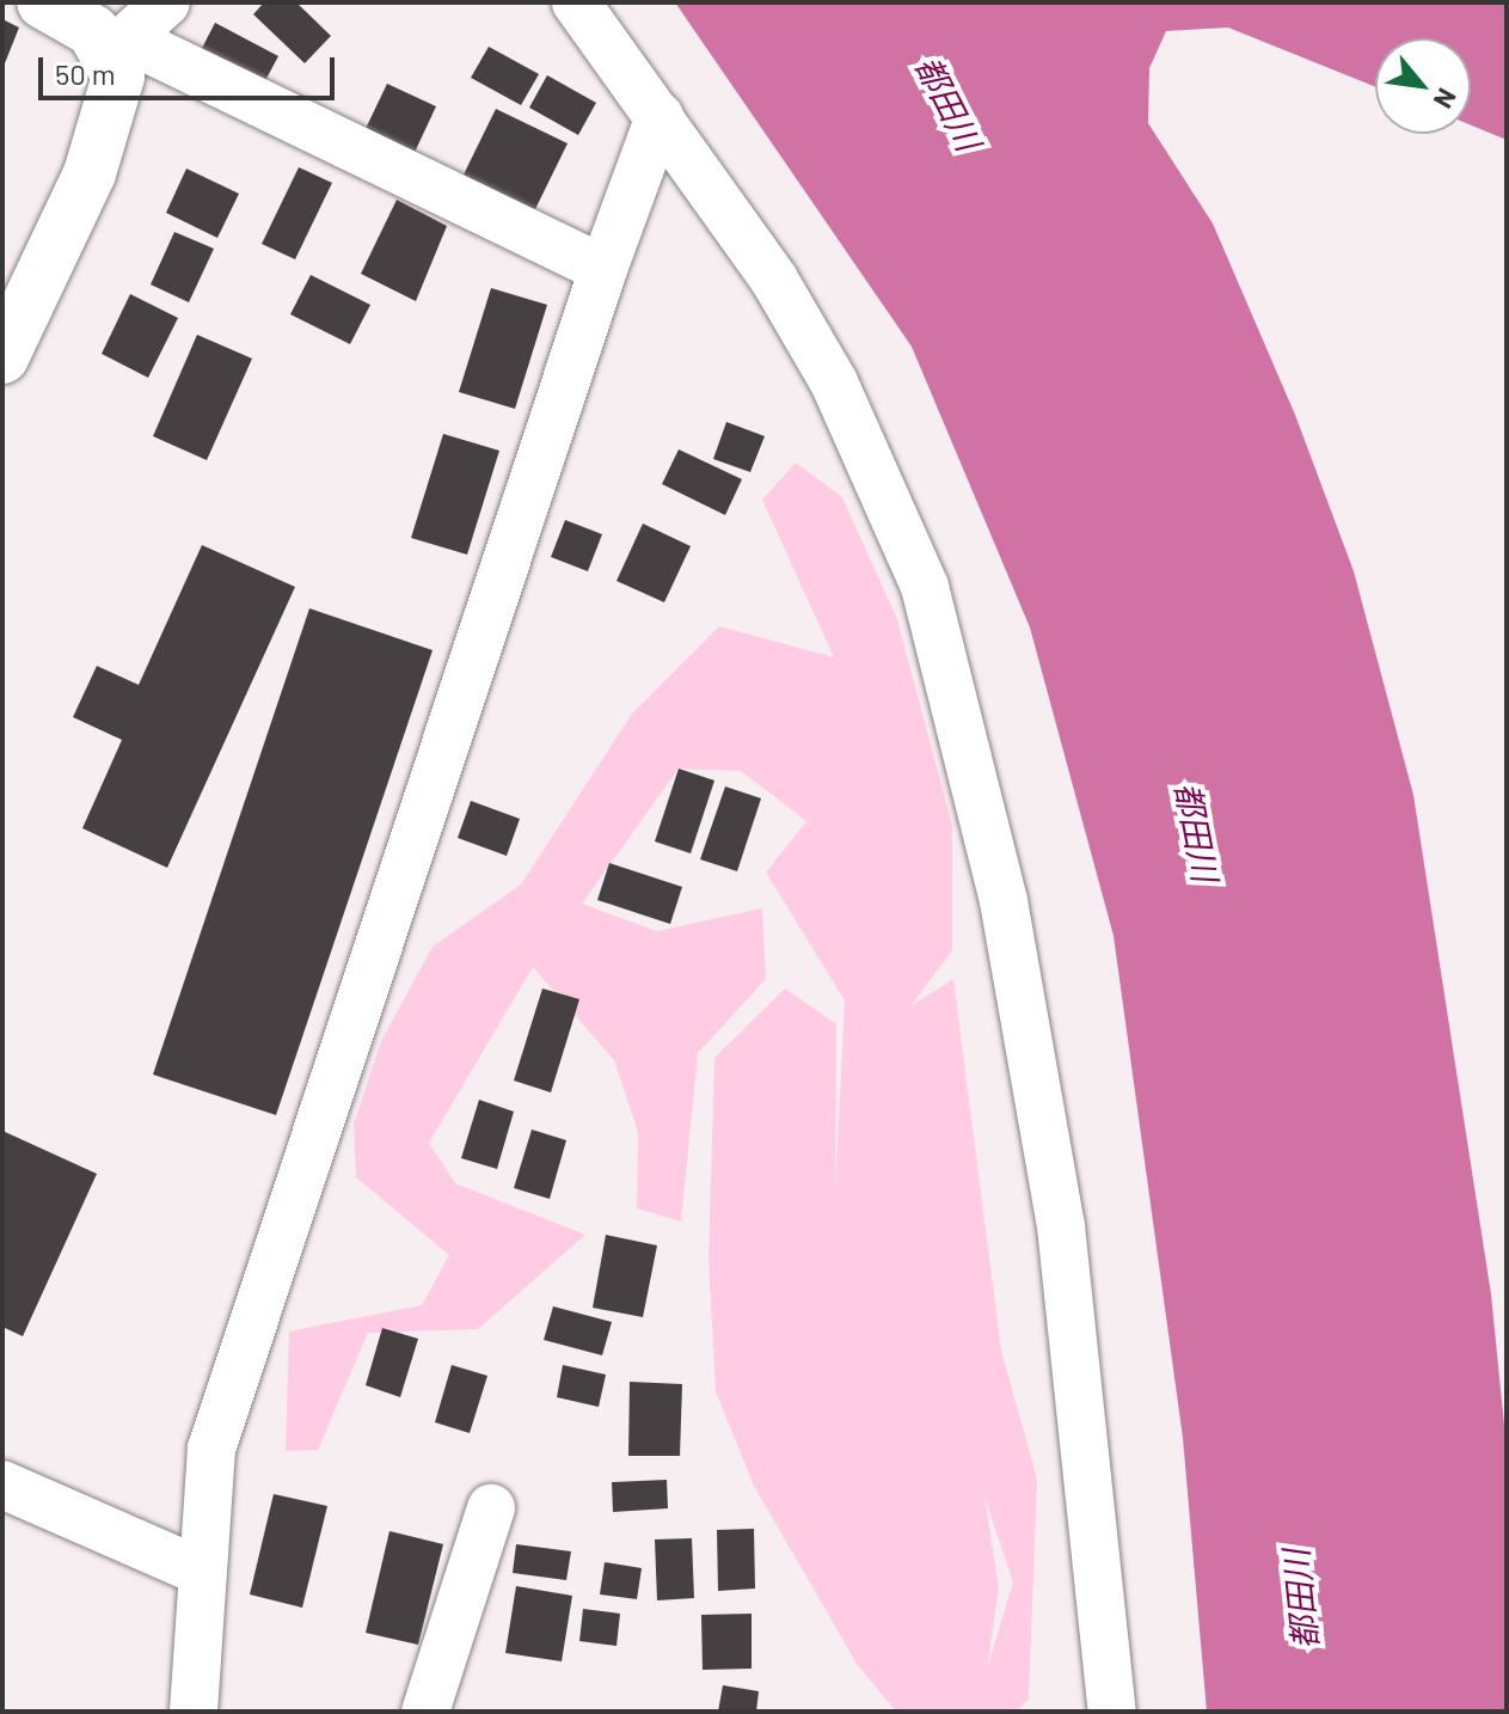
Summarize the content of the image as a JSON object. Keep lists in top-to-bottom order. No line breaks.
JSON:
{"water":["都田川"],"scale_bar":"50 m","north":"bottom right"}
